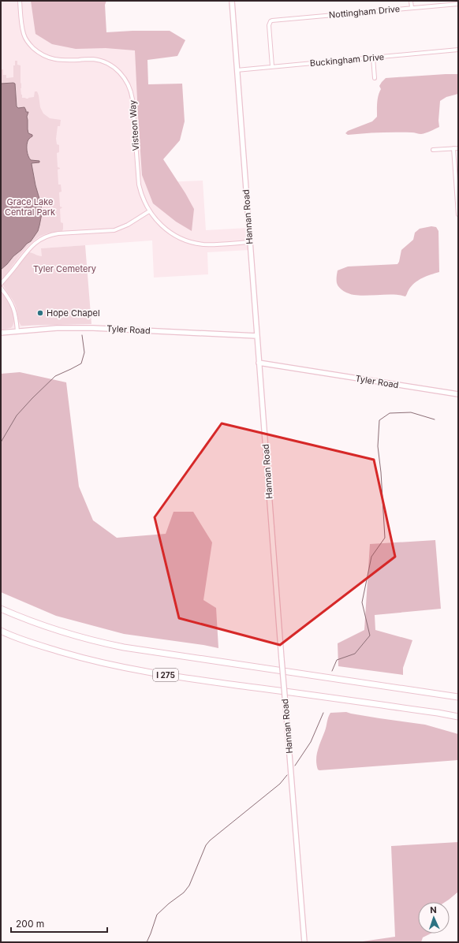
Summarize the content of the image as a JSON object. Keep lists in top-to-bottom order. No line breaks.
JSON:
{"streets":{"highway":["I 275"],"street":["Nottingham Drive","Buckingham Drive","Visteon Way","Hannan Road","Tyler Road"]},"crossings":[["Nottingham Drive","Buckingham Drive"],["Buckingham Drive","Hannan Road"],["Visteon Way","Hannan Road"],["Hannan Road","Tyler Road"]],"parks":["Grace Lake Central Park","Tyler Cemetery"],"places":["Hope Chapel"],"scale_bar":"200 m","north":"top"}
